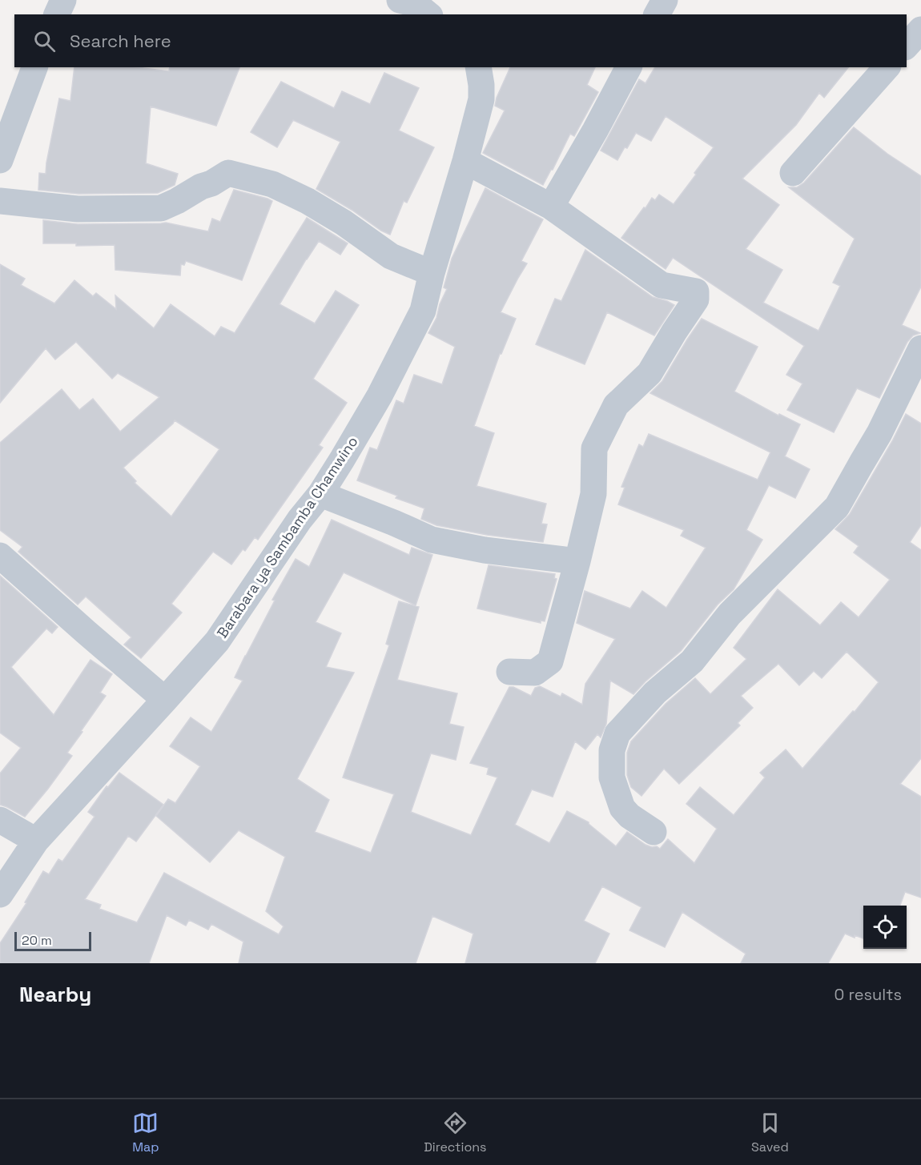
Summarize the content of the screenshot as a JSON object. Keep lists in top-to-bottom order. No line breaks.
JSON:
{"streets":{"street":["Barabara ya Sambamba Chamwino"]},"scale_bar":"20 m","page":{"search":"Search here","scale":"20 m","heading":["Nearby","0 results"],"nav":["Map","Directions","Saved"]}}
